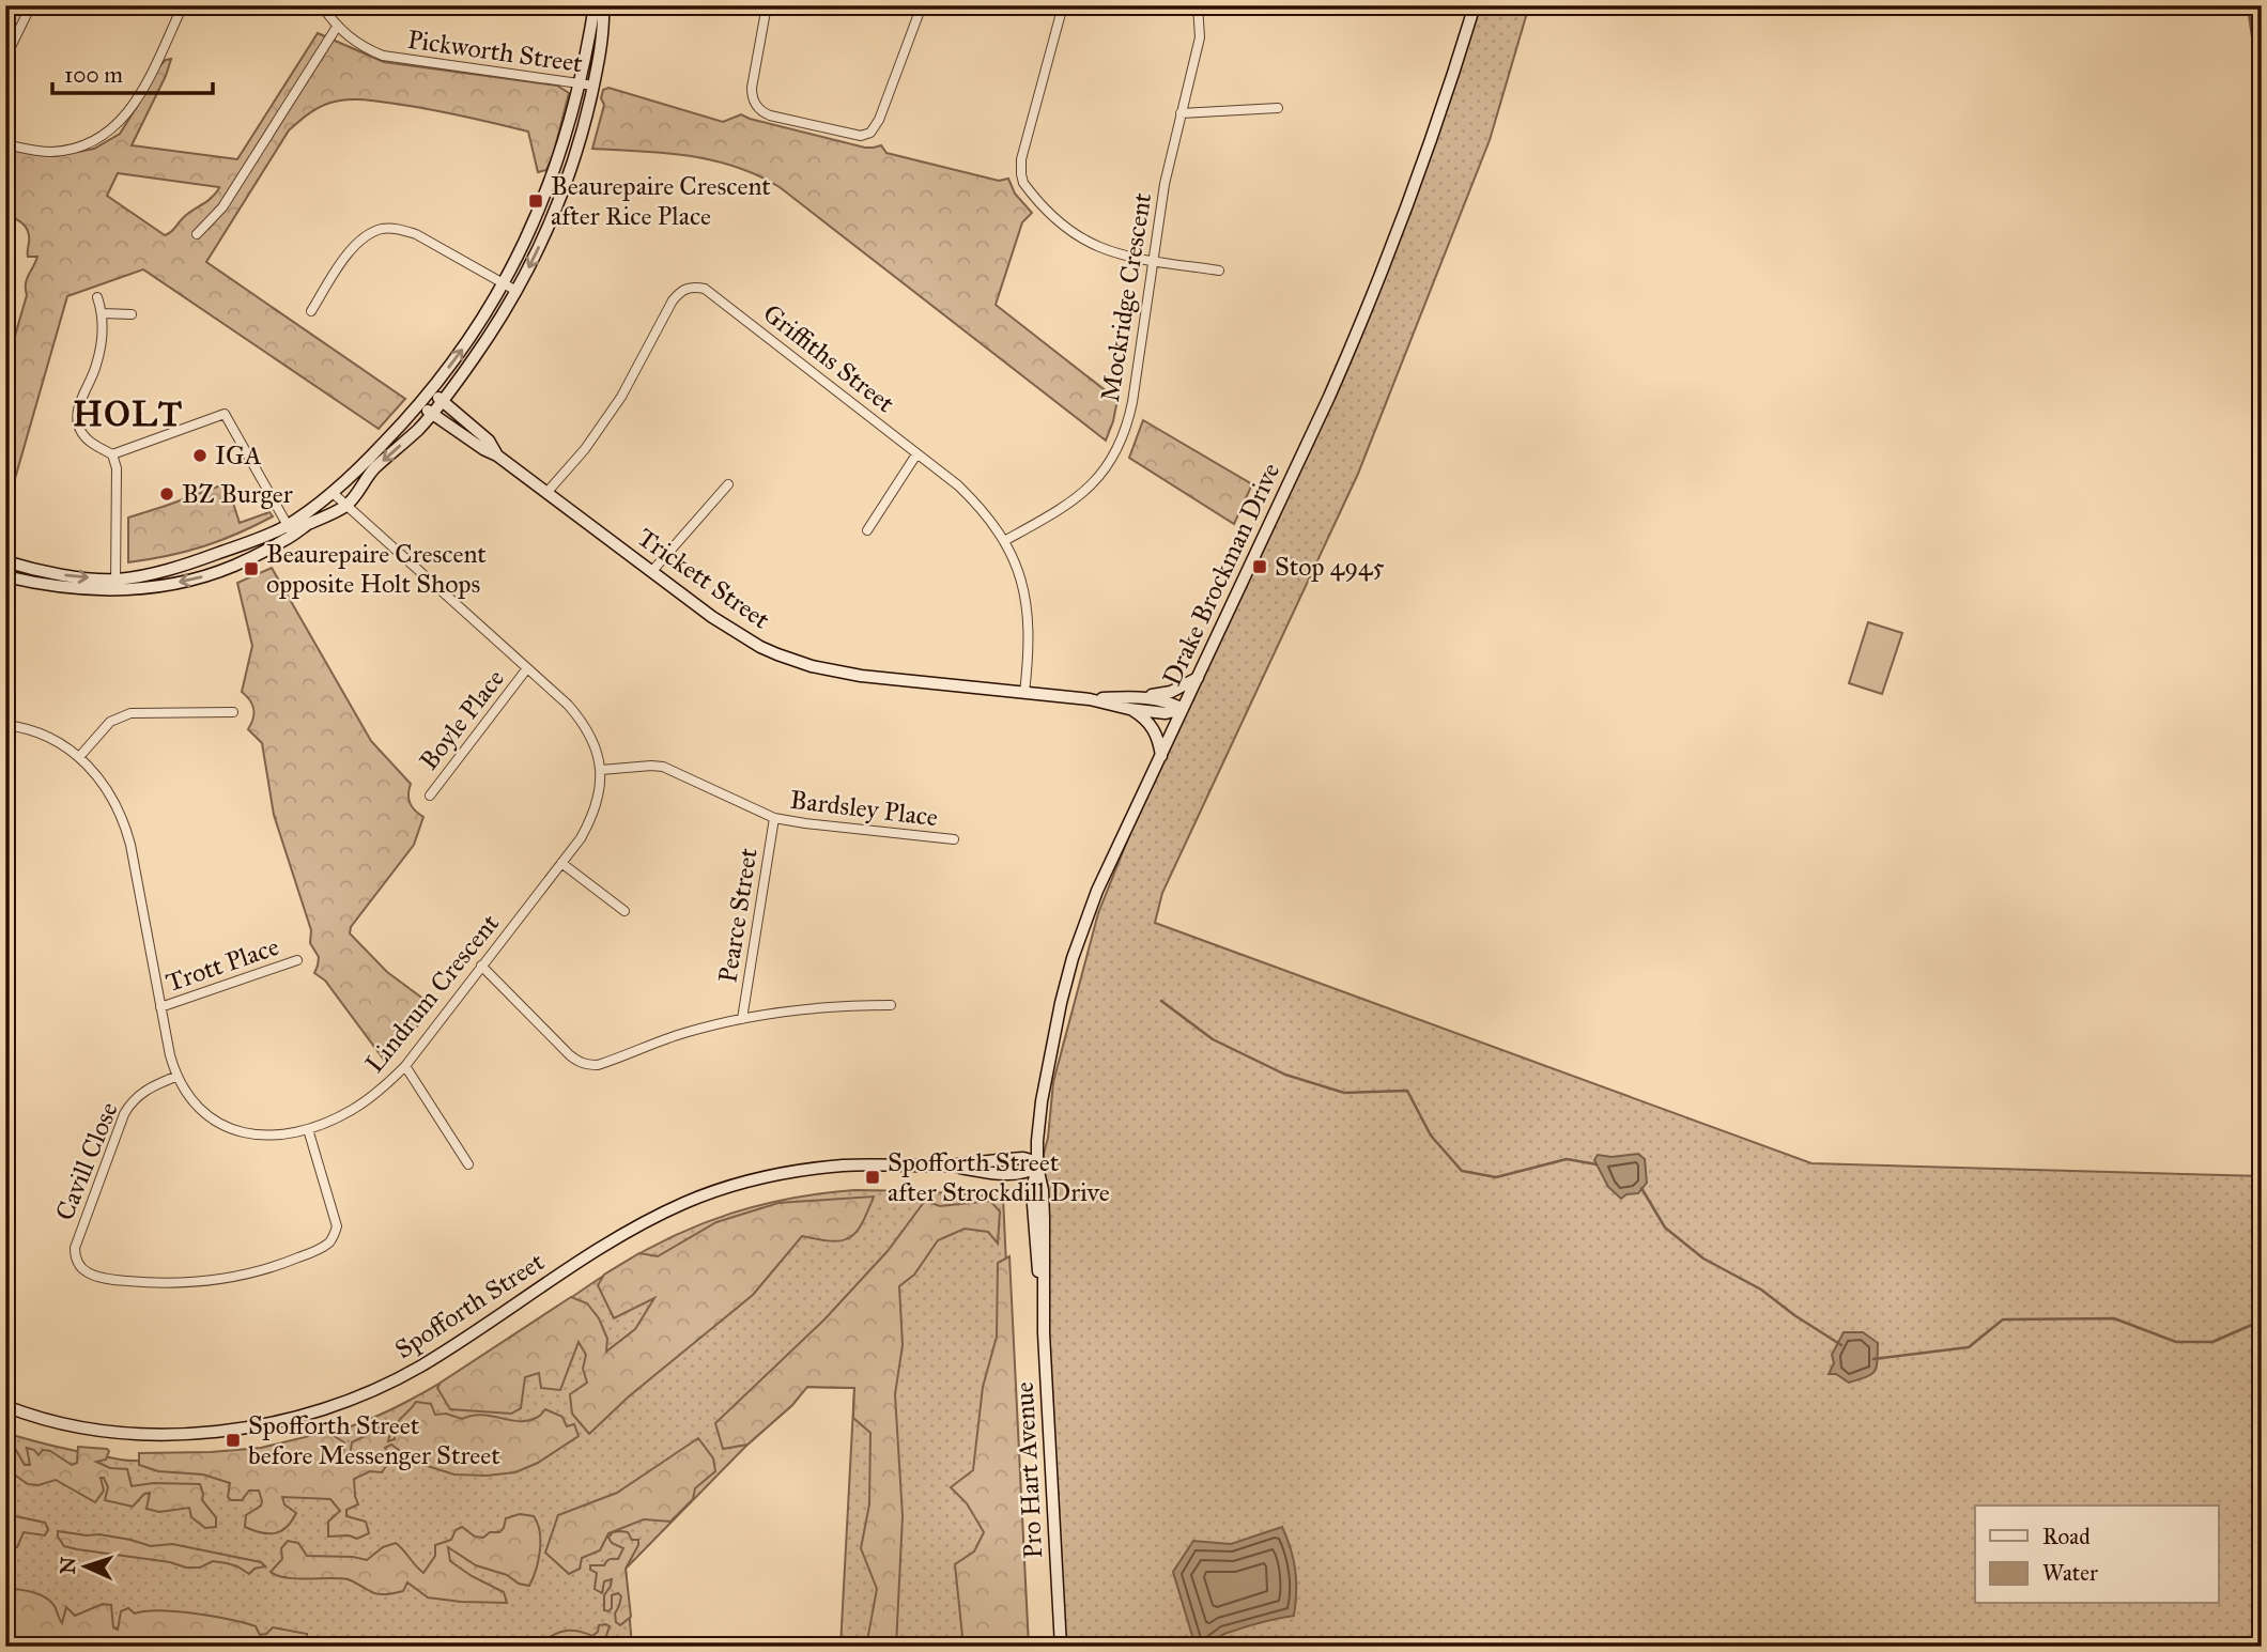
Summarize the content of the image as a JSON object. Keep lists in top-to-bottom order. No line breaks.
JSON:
{"streets":{"street":["Pickworth Street","Mockridge Crescent","Griffiths Street","Drake Brockman Drive","Trickett Street","Boyle Place","Bardsley Place","Pearce Street","Trott Place","Lindrum Crescent","Cavill Close","Spofforth Street","Pro Hart Avenue"]},"crossings":[["Mockridge Crescent","Griffiths Street"],["Griffiths Street","Trickett Street"],["Drake Brockman Drive","Trickett Street"],["Drake Brockman Drive","Spofforth Street"],["Drake Brockman Drive","Pro Hart Avenue"],["Boyle Place","Lindrum Crescent"],["Bardsley Place","Pearce Street"],["Bardsley Place","Lindrum Crescent"],["Trott Place","Lindrum Crescent"],["Lindrum Crescent","Cavill Close"],["Spofforth Street","Pro Hart Avenue"]],"districts":["HOLT"],"places":{"transit":["Beaurepaire Crescent after Rice Place","Stop 4945","Beaurepaire Crescent opposite Holt Shops","Spofforth Street after Strockdill Drive","Spofforth Street before Messenger Street"],"other":["IGA","BZ Burger"]},"legend":["Road","Water"],"scale_bar":"100 m","north":"left"}
